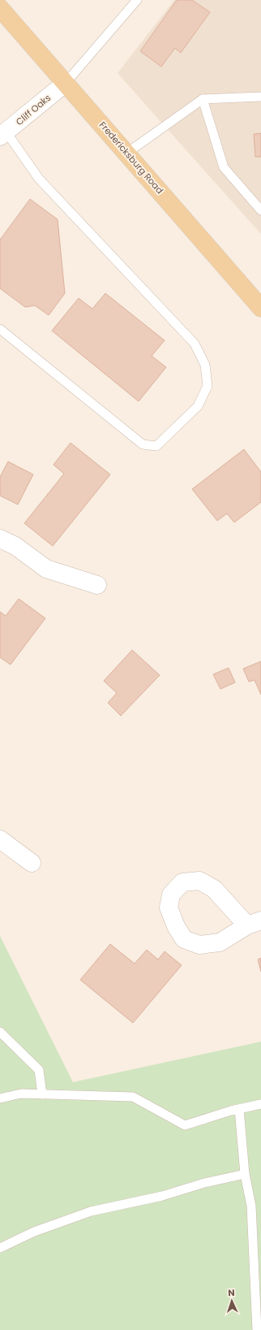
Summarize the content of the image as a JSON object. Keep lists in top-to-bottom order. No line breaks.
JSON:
{"streets":{"main road":["Fredericksburg Road"],"street":["Cliff Oaks"]},"crossings":[["Cliff Oaks","Fredericksburg Road"]],"north":"top"}
